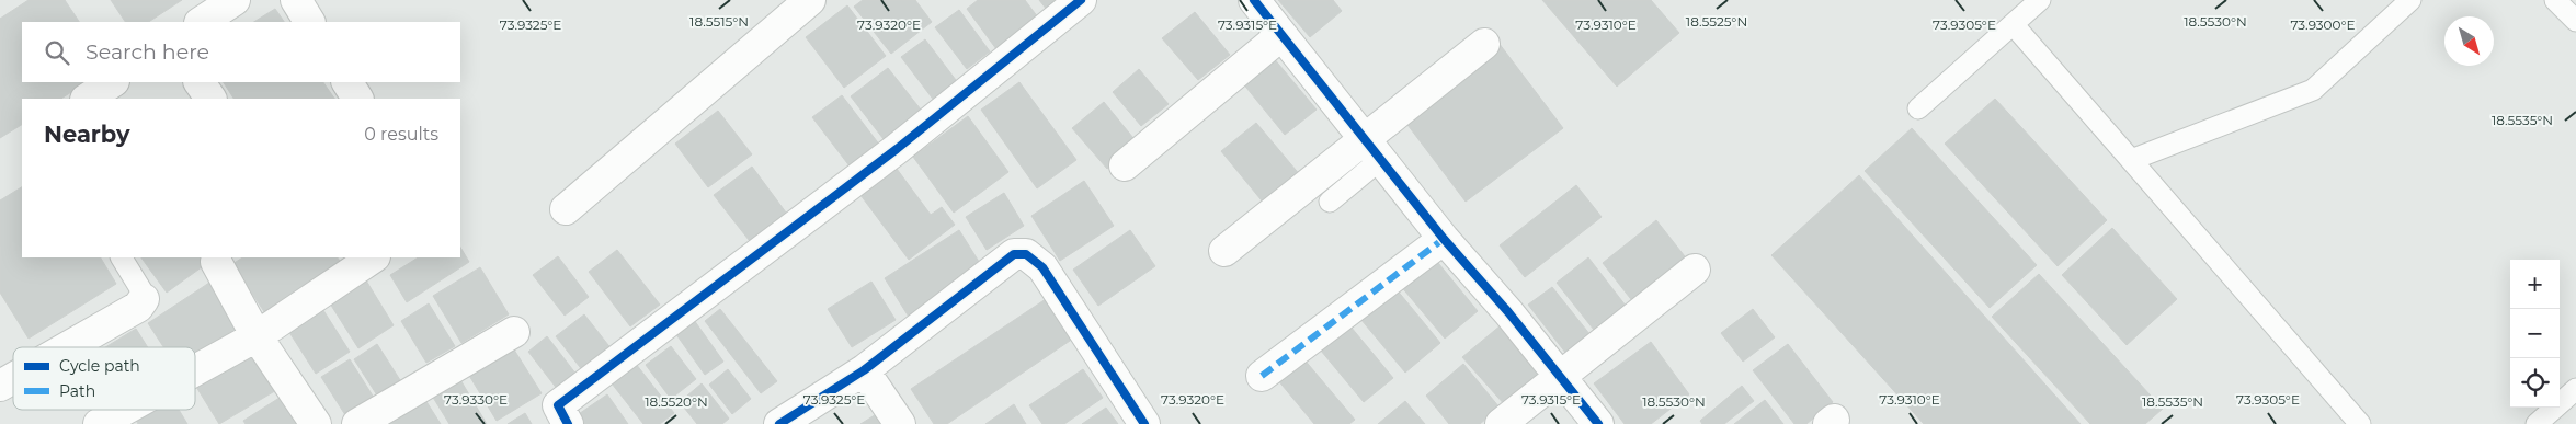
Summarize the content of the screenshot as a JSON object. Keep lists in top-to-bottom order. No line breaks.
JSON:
{"legend":["Cycle path","Path"],"north":"bottom right","page":{"search":"Search here","heading":["Nearby","0 results"],"map_buttons":["+","−"]},"coordinates":["18.5515°N","18.5525°N","18.5530°N","73.9325°E","73.9320°E","73.9315°E","73.9310°E","73.9305°E","73.9300°E","18.5535°N","73.9330°E","18.5520°N"]}
